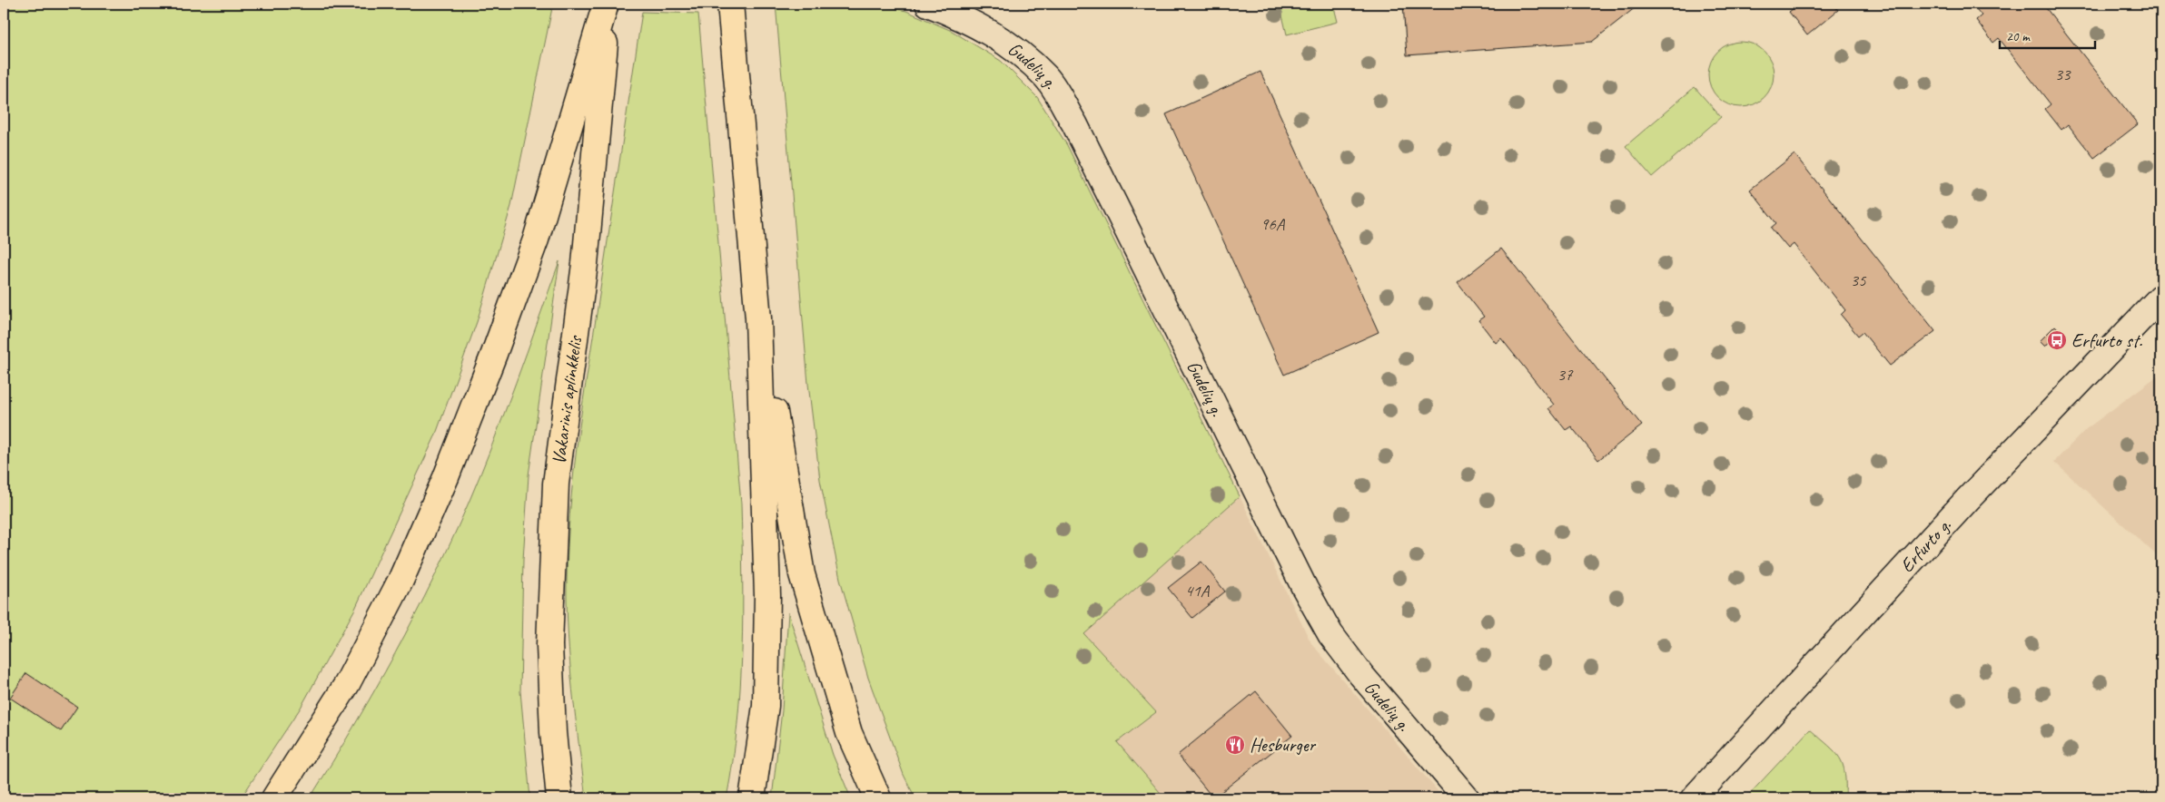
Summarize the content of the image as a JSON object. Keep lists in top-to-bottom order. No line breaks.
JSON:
{"streets":{"highway":["Vakarinis aplinkkelis"],"street":["Gudelių g.","Erfurto g."]},"places":{"bus stop":["Erfurto st."],"restaurant":["Hesburger"]},"house_numbers":["33","96A","35","37","41A"],"scale_bar":"20 m"}
